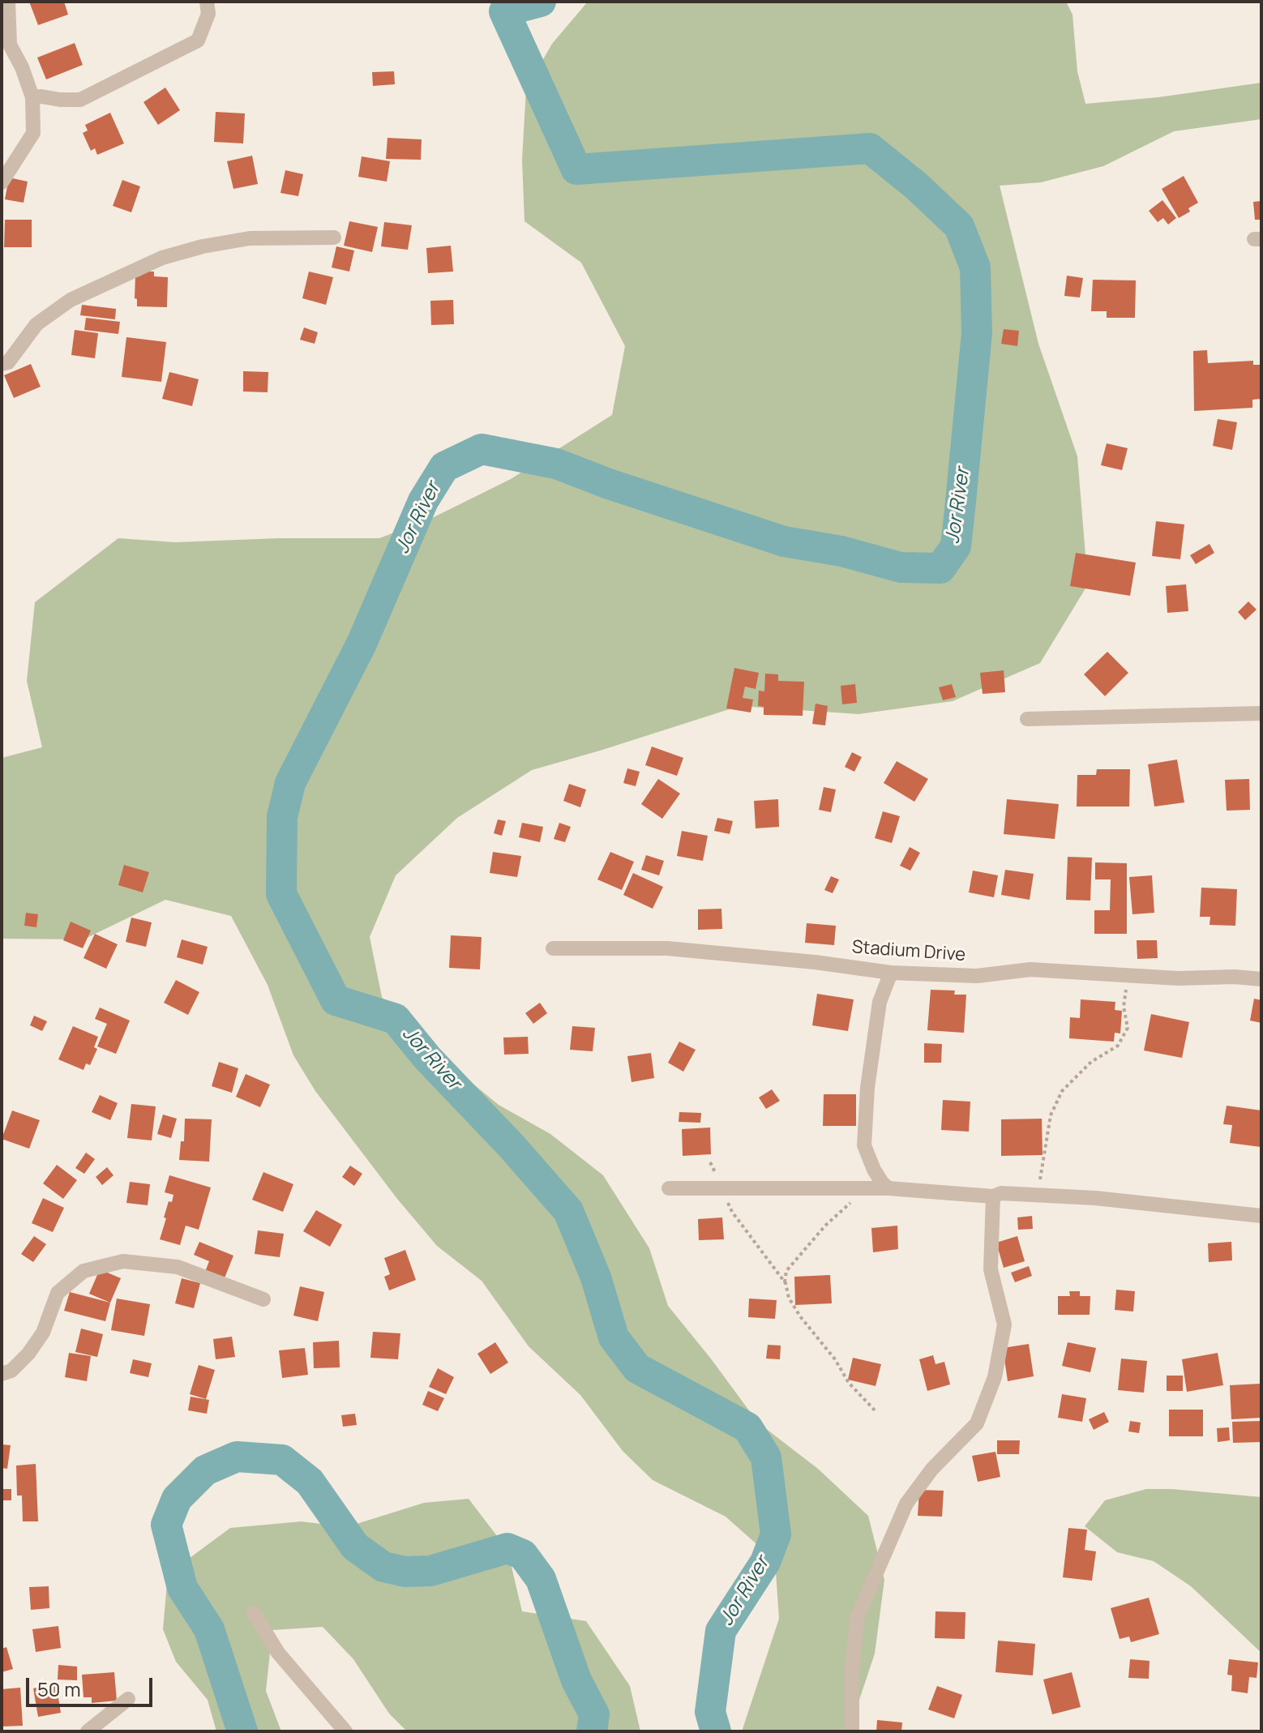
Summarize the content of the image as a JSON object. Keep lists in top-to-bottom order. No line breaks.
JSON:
{"streets":{"street":["Stadium Drive"]},"water":["Jor River"],"scale_bar":"50 m"}
